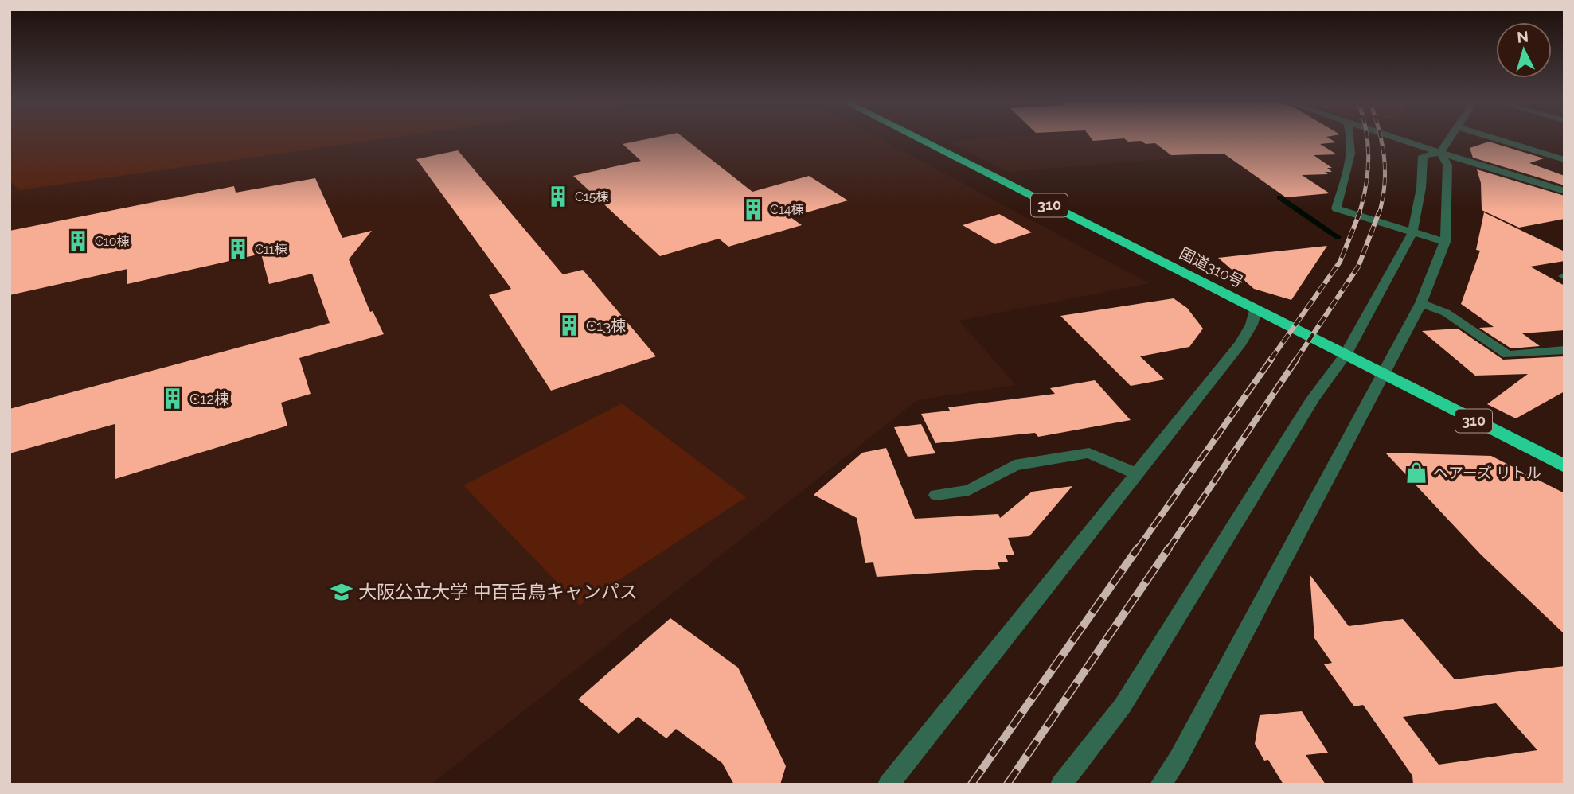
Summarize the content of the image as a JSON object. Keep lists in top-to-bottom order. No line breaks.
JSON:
{"streets":{"highway":["310","国道310号"]},"places":{"building":["C15棟","C14棟","C10棟","C11棟","C13棟","C12棟"],"shop":["ヘアーズ リトル"],"school or university":["大阪公立大学 中百舌鳥キャンパス"]},"north":"top"}
